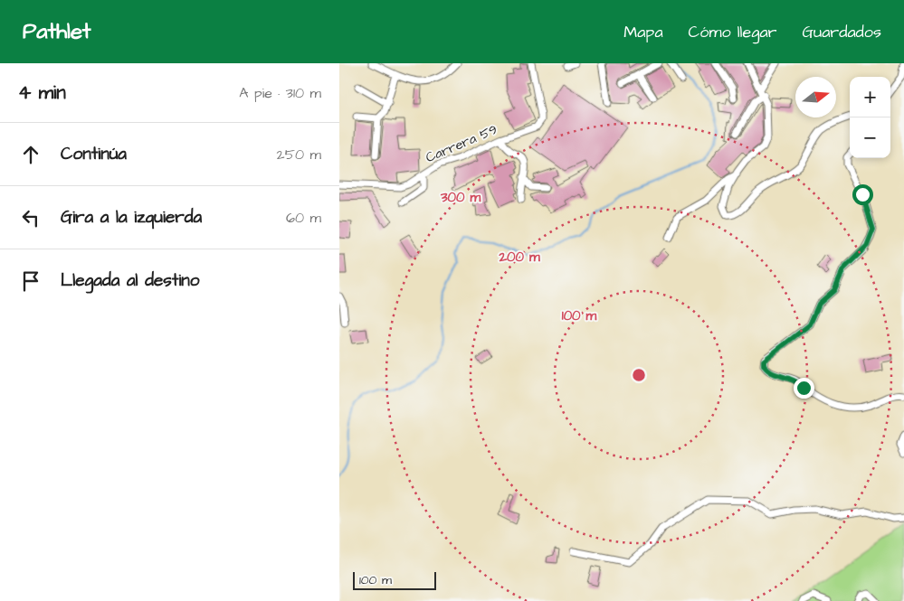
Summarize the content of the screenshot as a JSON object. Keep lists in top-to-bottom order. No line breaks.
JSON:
{"streets":{"street":["Carrera 59"]},"scale_bar":"100 m","north":"right","page":{"header":"Pathlet","nav":["Mapa","Cómo llegar","Guardados"],"heading":["4 min","A pie · 310 m"],"map_buttons":["+","−"],"list":[["Continúa","250 m"],["Gira a la izquierda","60 m"],"Llegada al destino"],"scale":"100 m"},"rings":["300 m","200 m","100 m"]}
